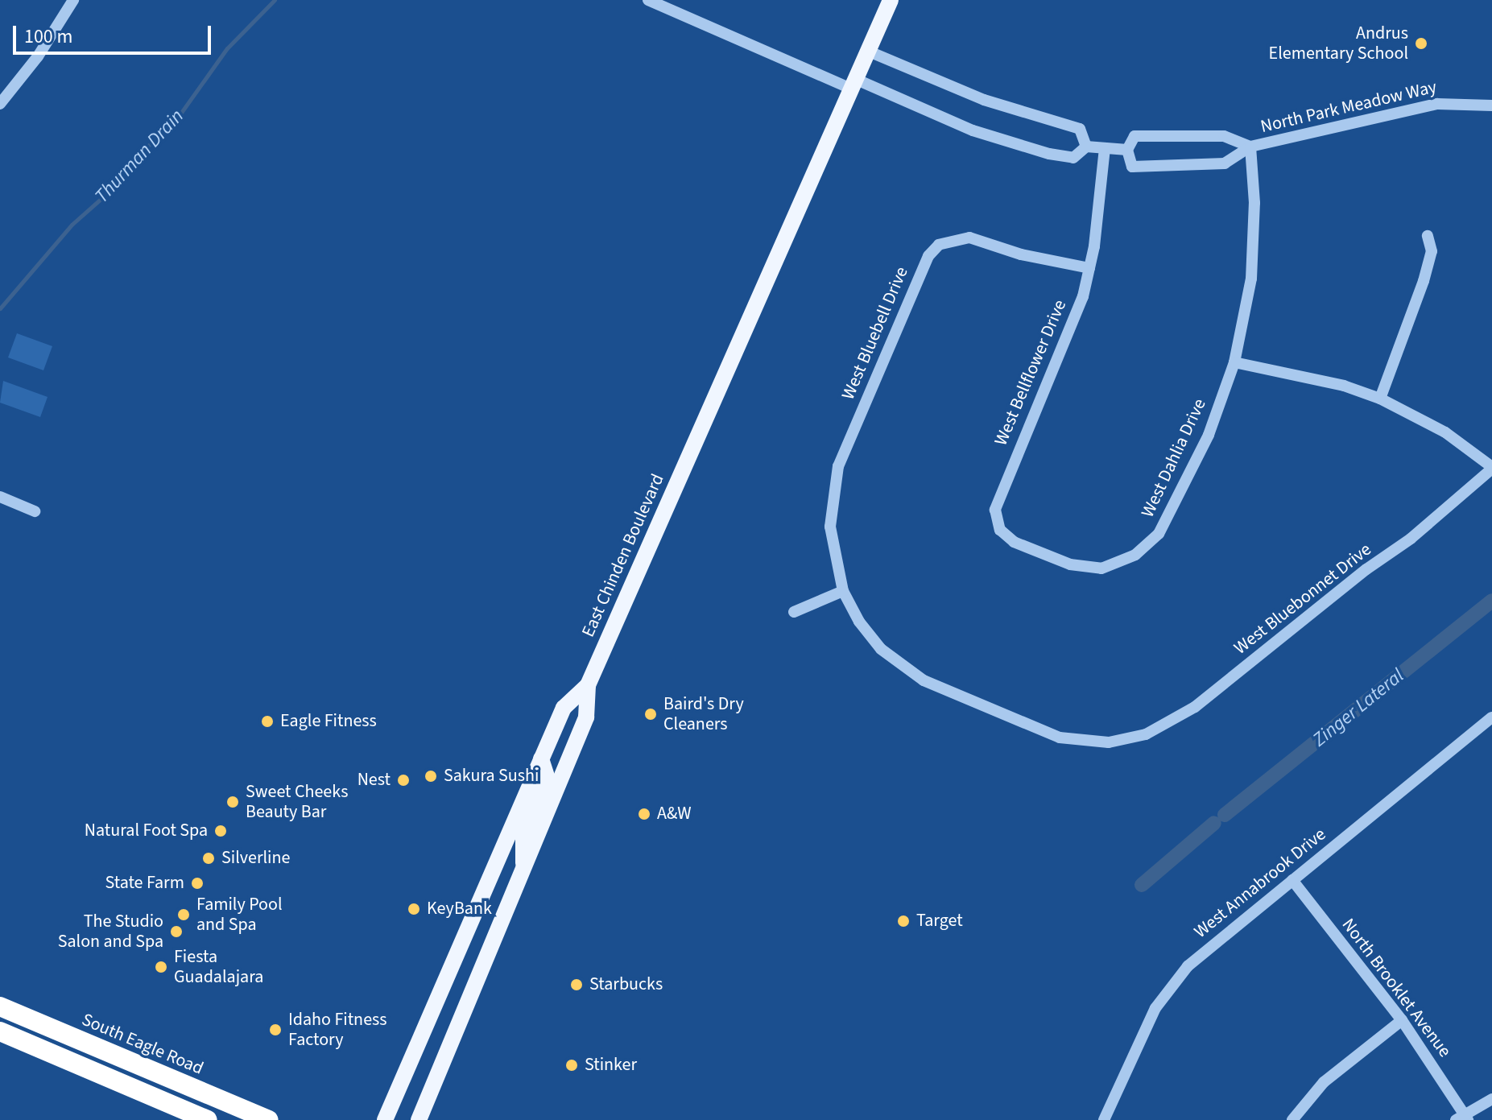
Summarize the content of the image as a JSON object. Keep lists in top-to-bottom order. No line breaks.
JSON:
{"streets":{"highway":["South Eagle Road"],"main road":["East Chinden Boulevard"],"street":["North Park Meadow Way","West Bluebell Drive","West Bellflower Drive","West Dahlia Drive","West Bluebonnet Drive","West Annabrook Drive","North Brooklet Avenue"]},"crossings":[["North Park Meadow Way","West Dahlia Drive"],["West Bluebell Drive","West Bellflower Drive"],["West Bluebell Drive","West Bluebonnet Drive"],["West Bellflower Drive","West Dahlia Drive"],["West Annabrook Drive","North Brooklet Avenue"]],"water":["Thurman Drain","Zinger Lateral"],"places":["Andrus Elementary School","Baird's Dry Cleaners","Eagle Fitness","Sakura Sushi","Nest","Sweet Cheeks Beauty Bar","A&W","Natural Foot Spa","Silverline","State Farm","KeyBank","Family Pool and Spa","Target","The Studio Salon and Spa","Fiesta Guadalajara","Starbucks","Idaho Fitness Factory","Stinker"],"scale_bar":"100 m"}
